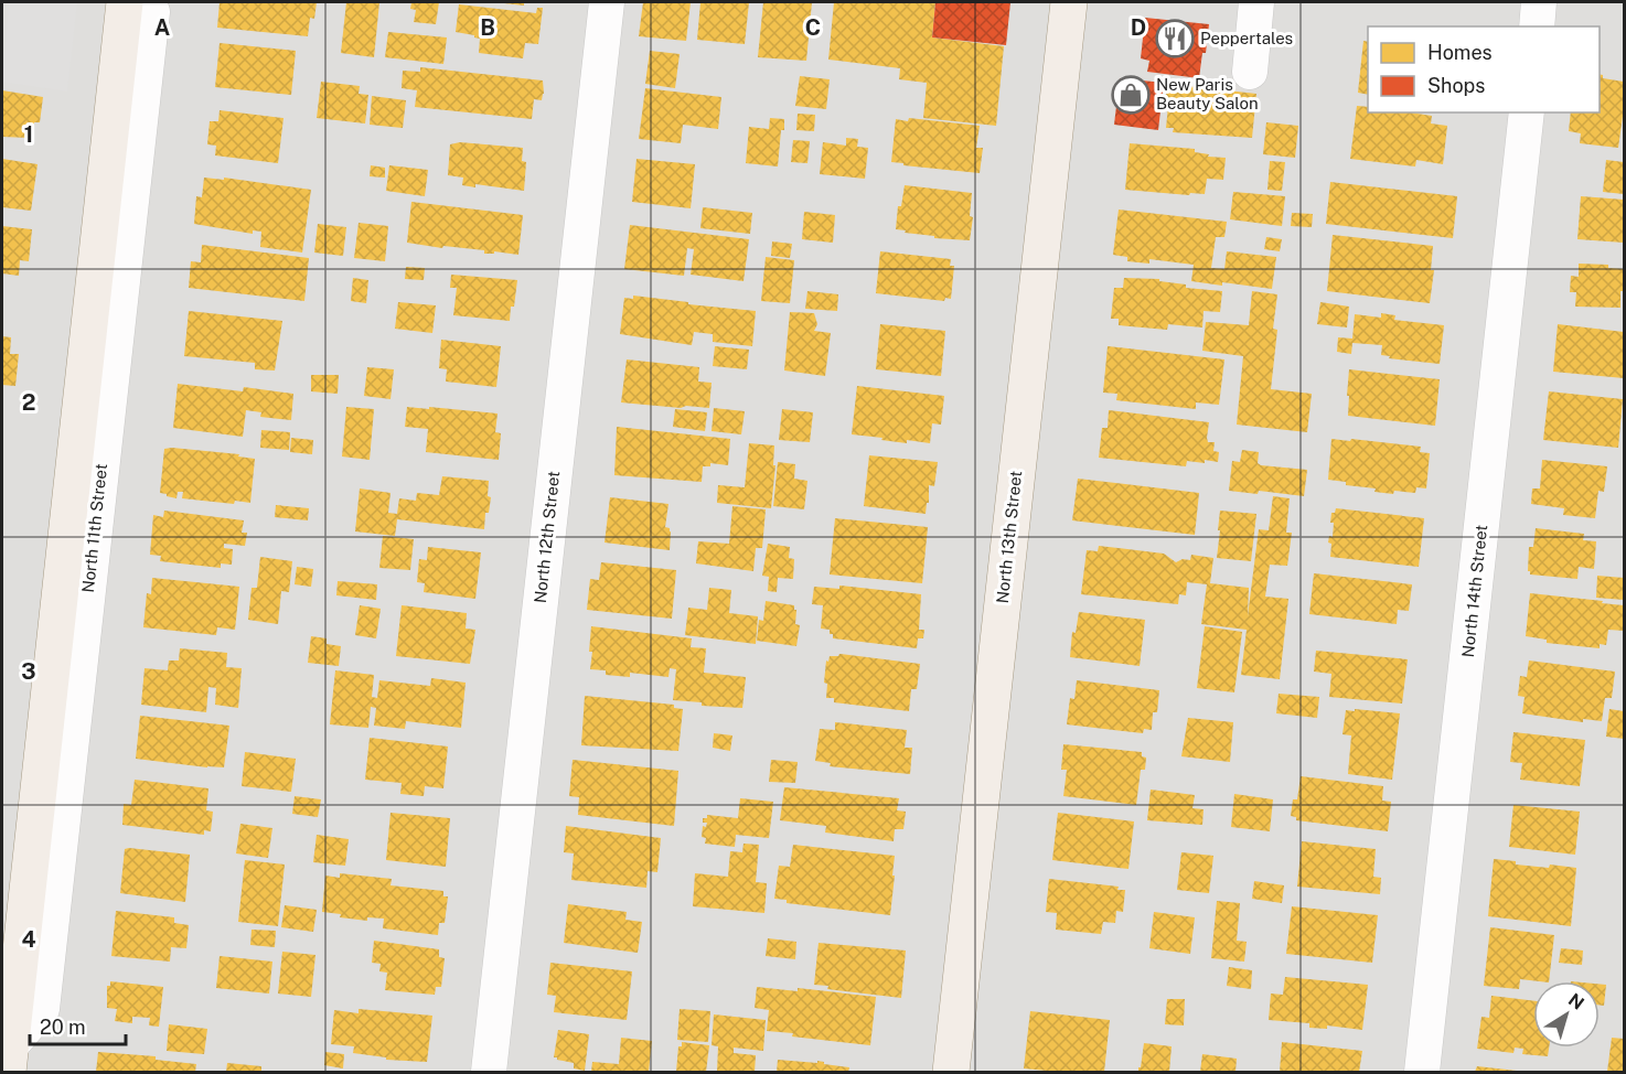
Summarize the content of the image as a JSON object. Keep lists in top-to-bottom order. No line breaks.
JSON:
{"streets":{"main road":["North 11th Street","North 13th Street"],"street":["North 12th Street","North 14th Street"]},"places":{"restaurant":["Peppertales"],"shop":["New Paris Beauty Salon"]},"legend":["Homes","Shops"],"scale_bar":"20 m","north":"top right","grid":{"columns":["A","B","C","D"],"rows":["1","2","3","4"]}}
